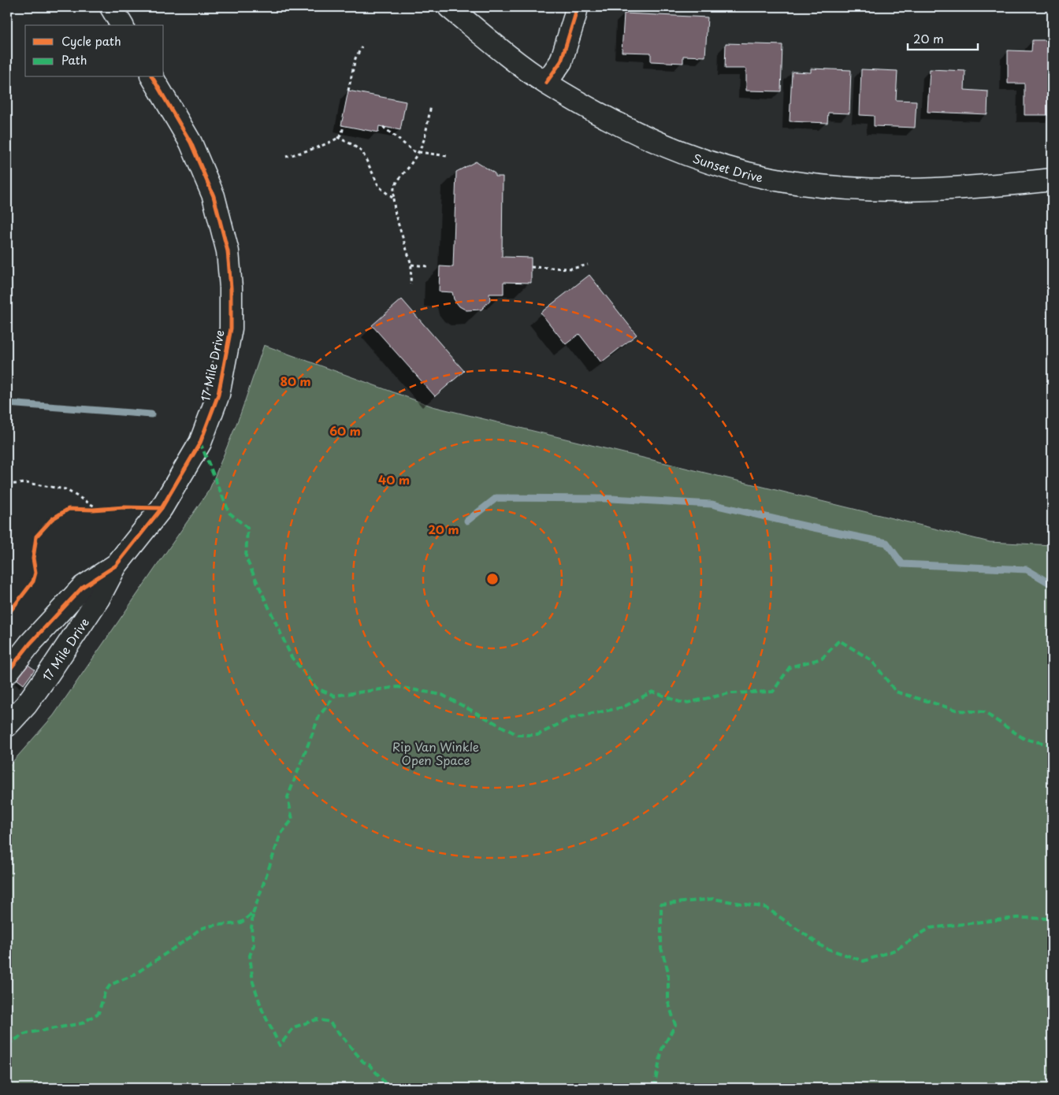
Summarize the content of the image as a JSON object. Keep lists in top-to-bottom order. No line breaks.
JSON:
{"streets":{"main road":["Sunset Drive","17 Mile Drive"]},"parks":["Rip Van Winkle Open Space"],"legend":["Cycle path","Path"],"scale_bar":"20 m","rings":["80 m","60 m","40 m","20 m"]}
